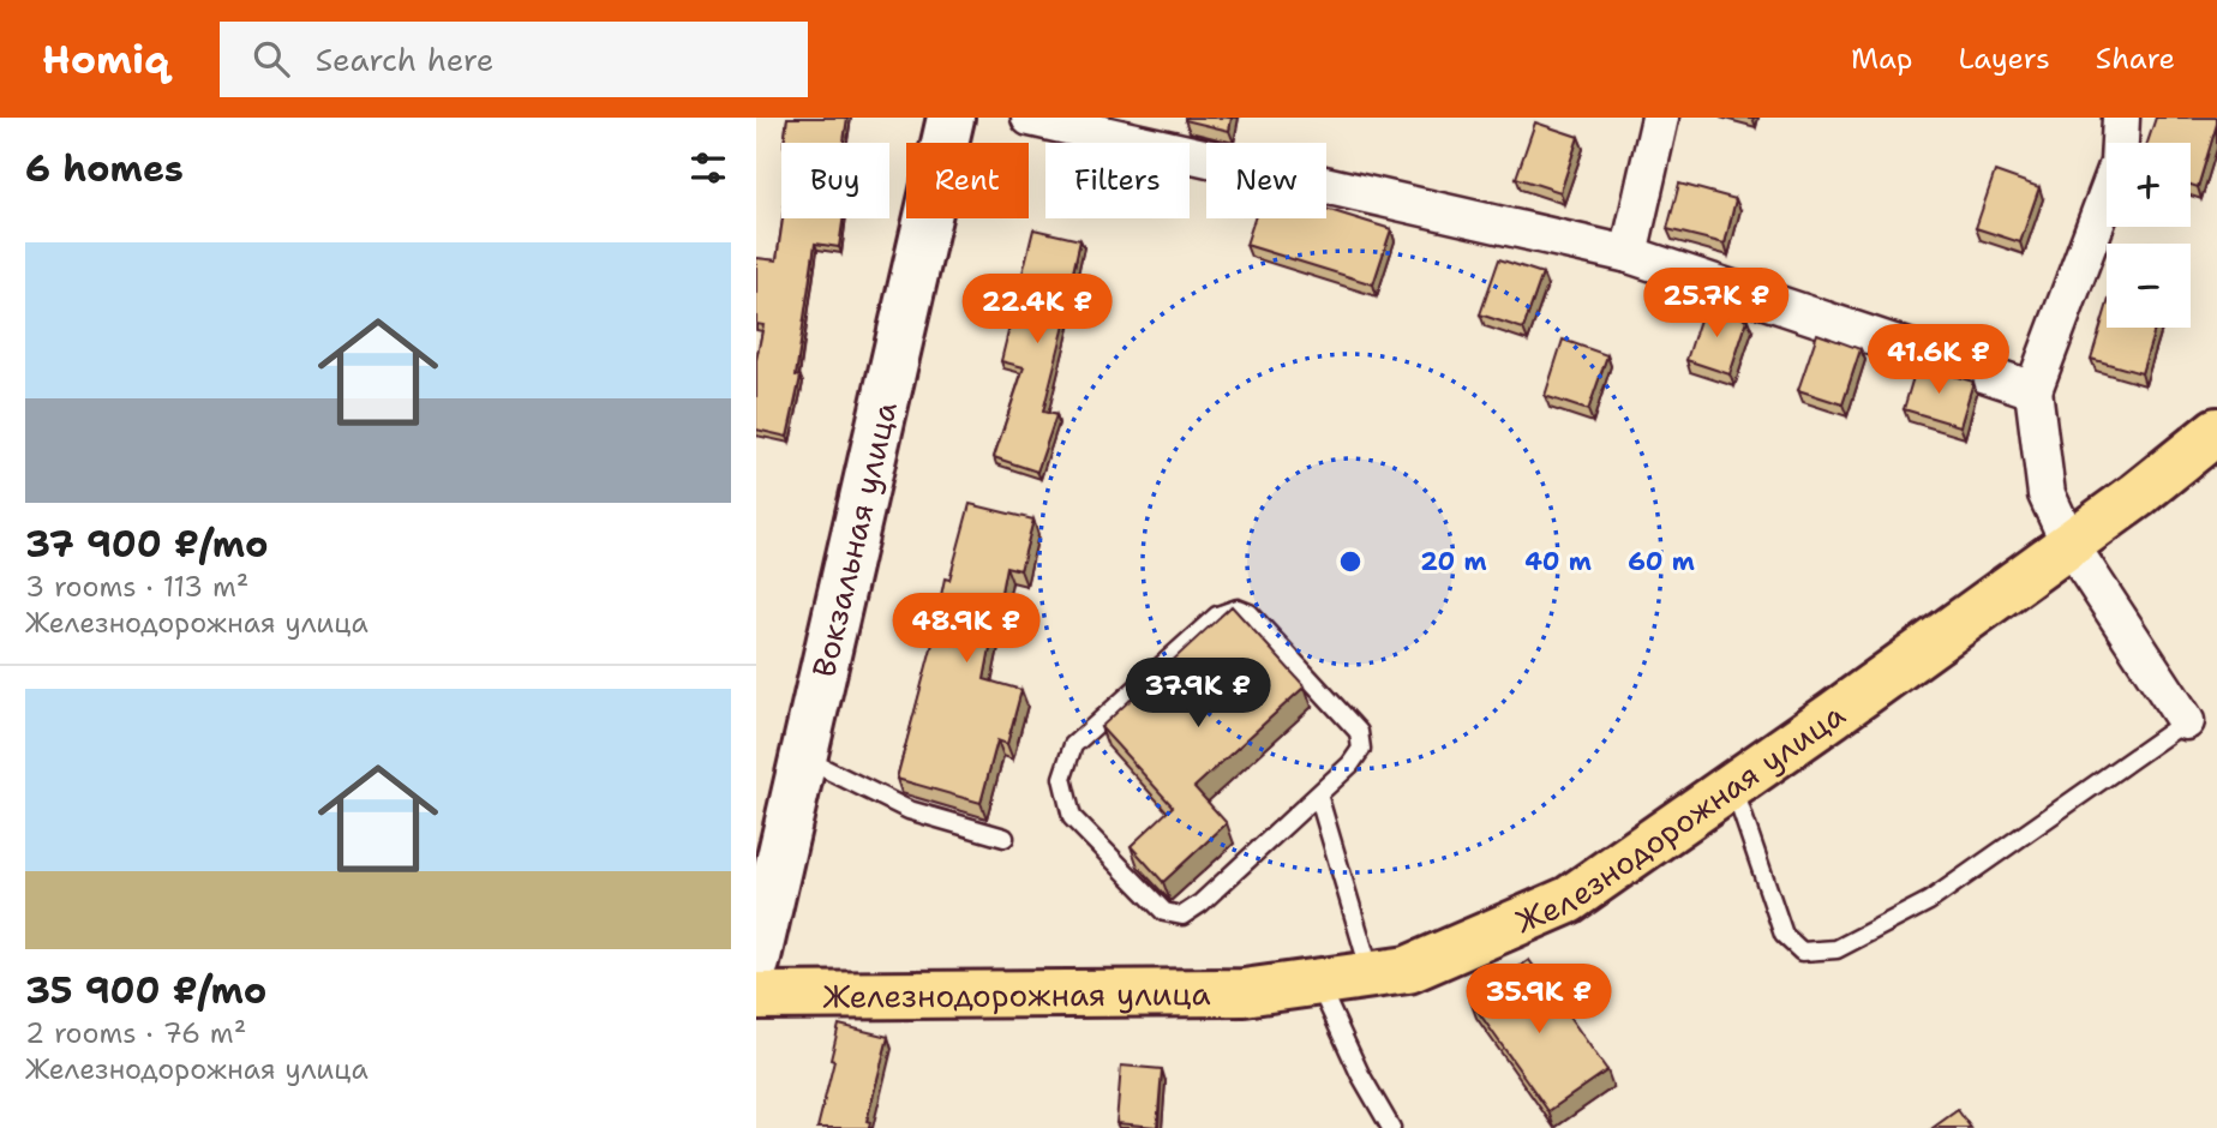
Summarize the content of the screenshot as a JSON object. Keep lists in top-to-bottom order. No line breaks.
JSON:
{"streets":{"main road":["Железнодорожная улица"],"street":["Вокзальная улица"]},"page":{"header":"Homiq","search":"Search here","nav":["Map","Layers","Share"],"heading":"6 homes","map_buttons":["+","−"],"chip":["Buy","Rent","Filters","New"],"list":[{"name":"37 900 ₽/mo","note":"3 rooms · 113 m² · Железнодорожная улица"},{"name":"35 900 ₽/mo","note":"2 rooms · 76 m² · Железнодорожная улица"}],"price":["25.7K ₽","22.4K ₽","41.6K ₽","48.9K ₽","37.9K ₽","35.9K ₽"]},"rings":["20 m","40 m","60 m"]}
